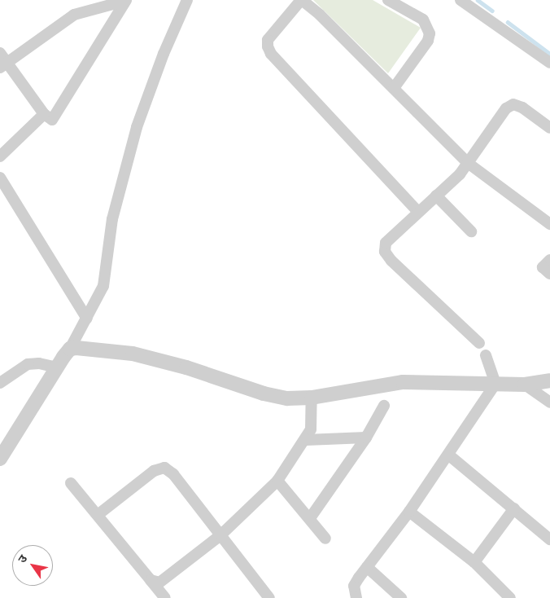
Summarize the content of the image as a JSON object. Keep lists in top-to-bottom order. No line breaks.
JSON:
{"north":"top left"}
